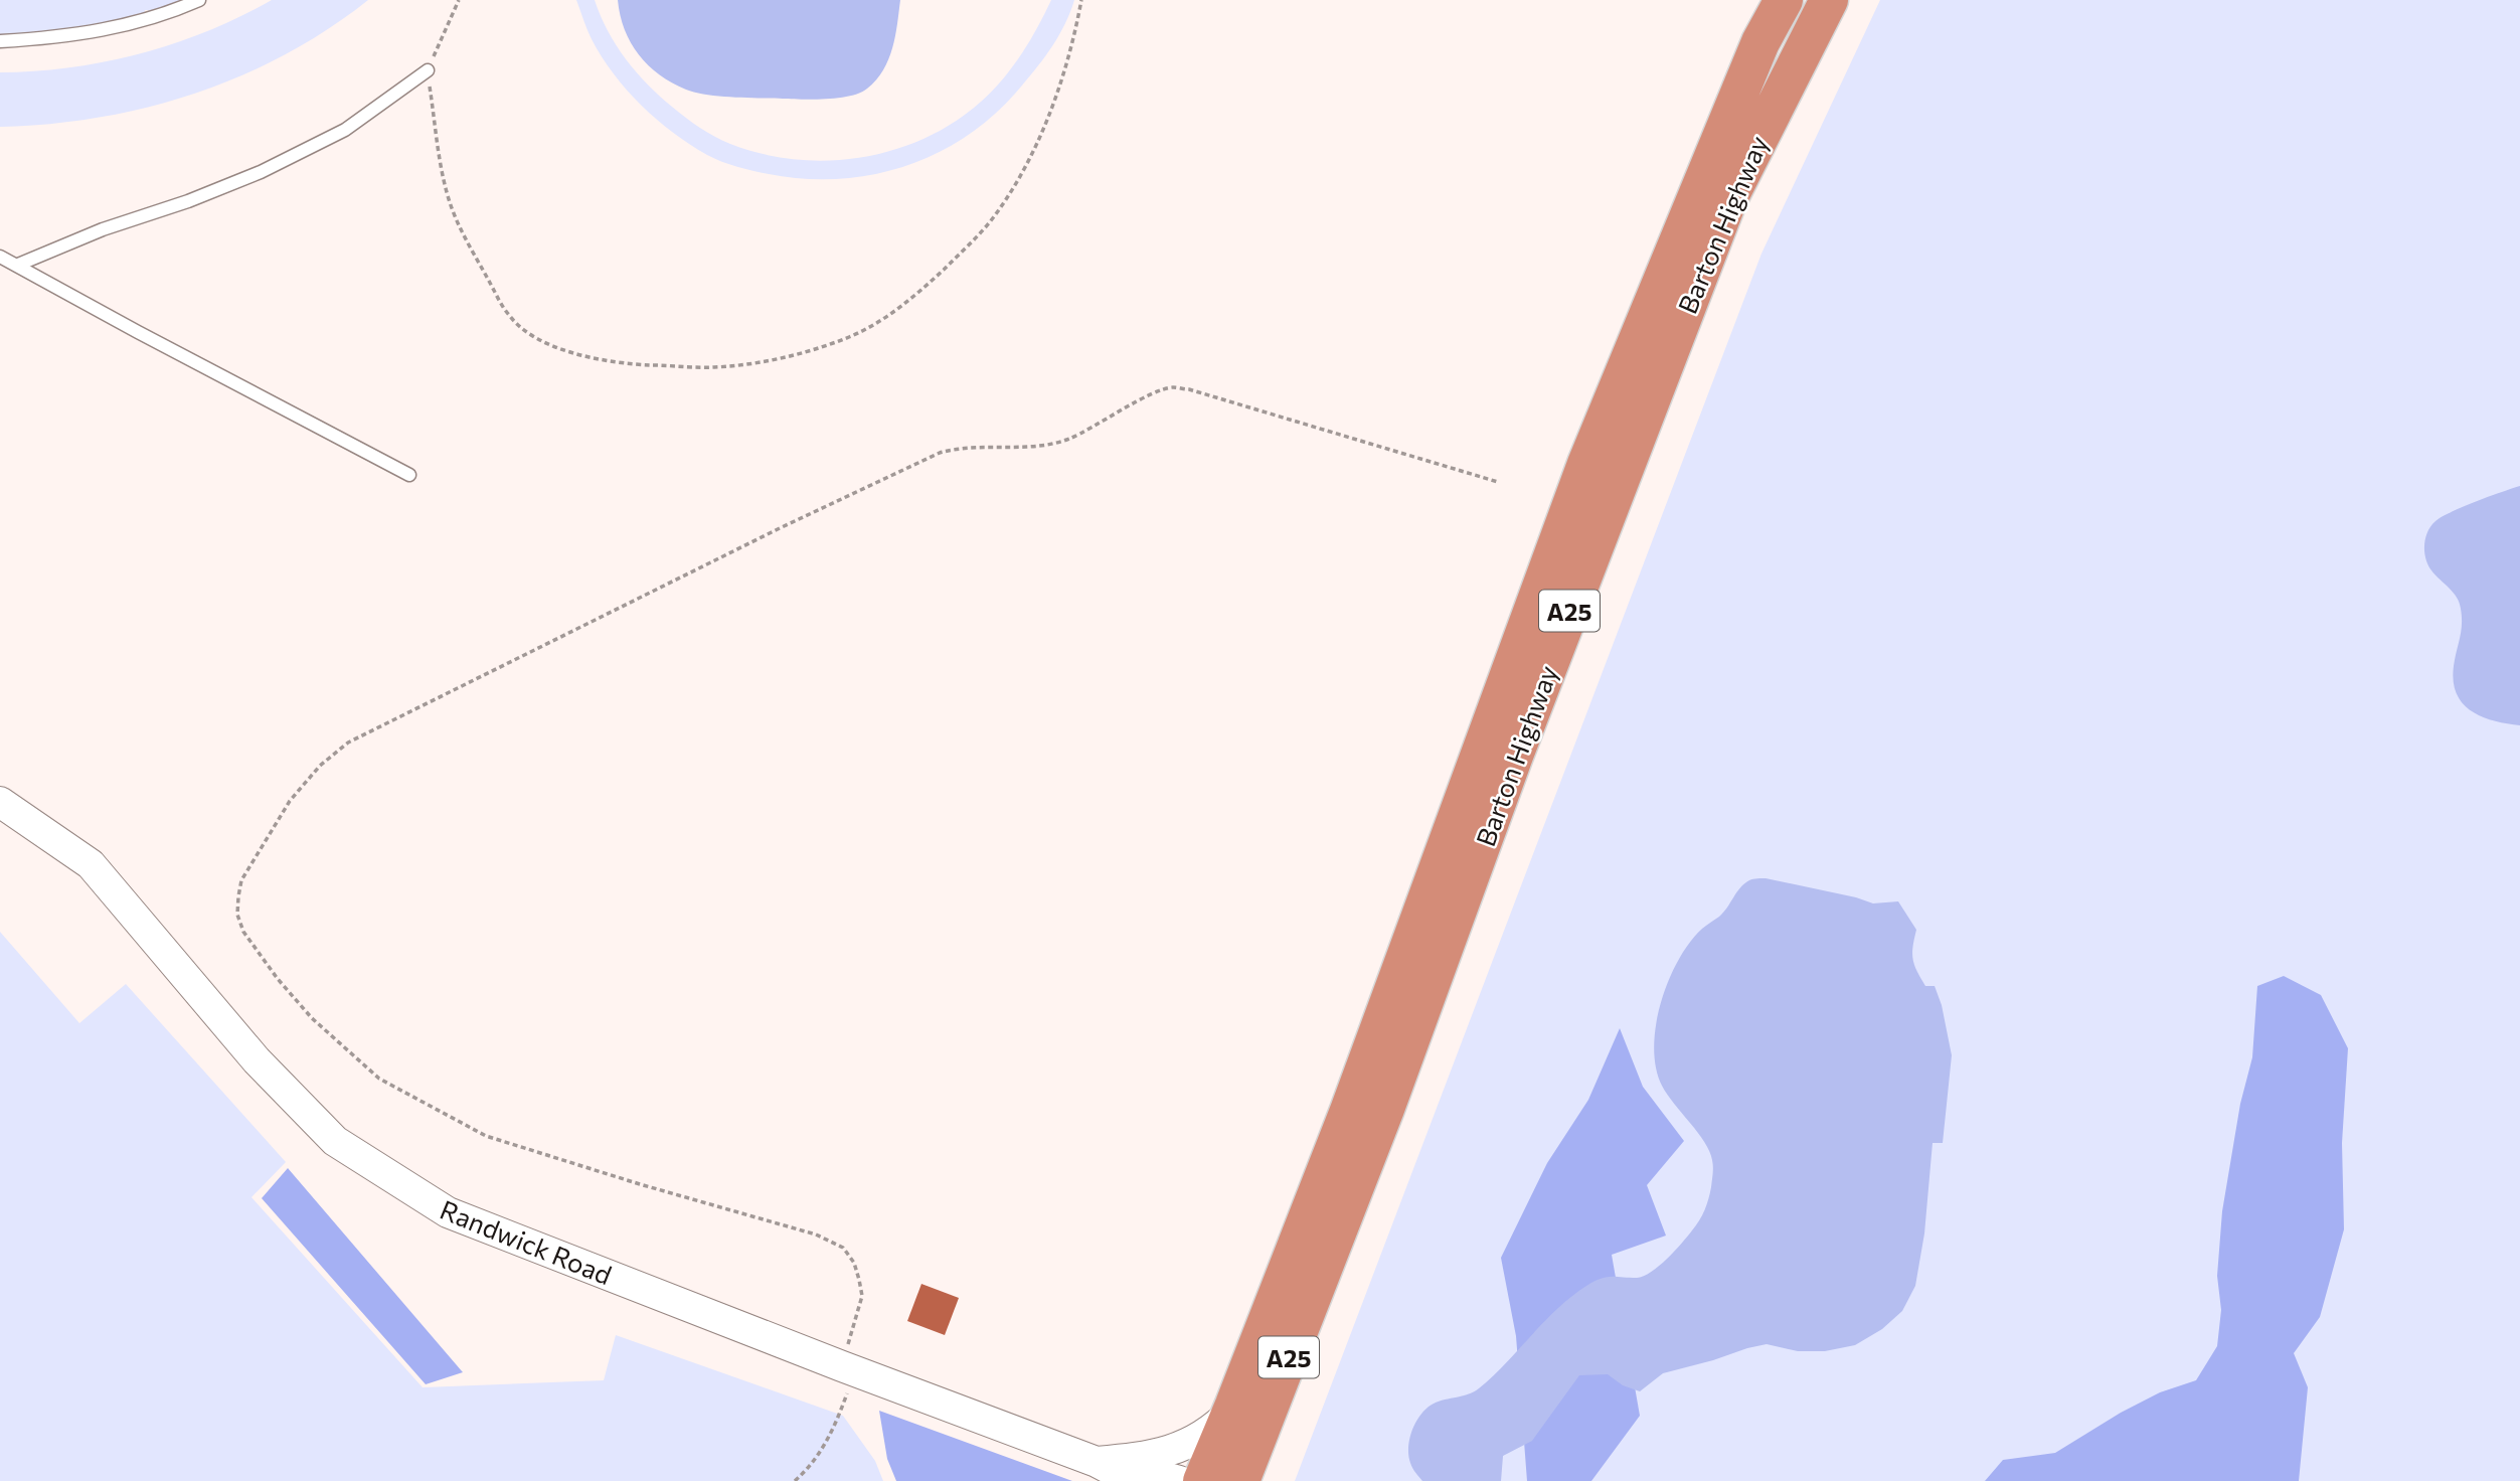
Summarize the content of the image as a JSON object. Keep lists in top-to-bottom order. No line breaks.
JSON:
{"streets":{"highway":["Barton Highway","A25"],"street":["Randwick Road"]}}
